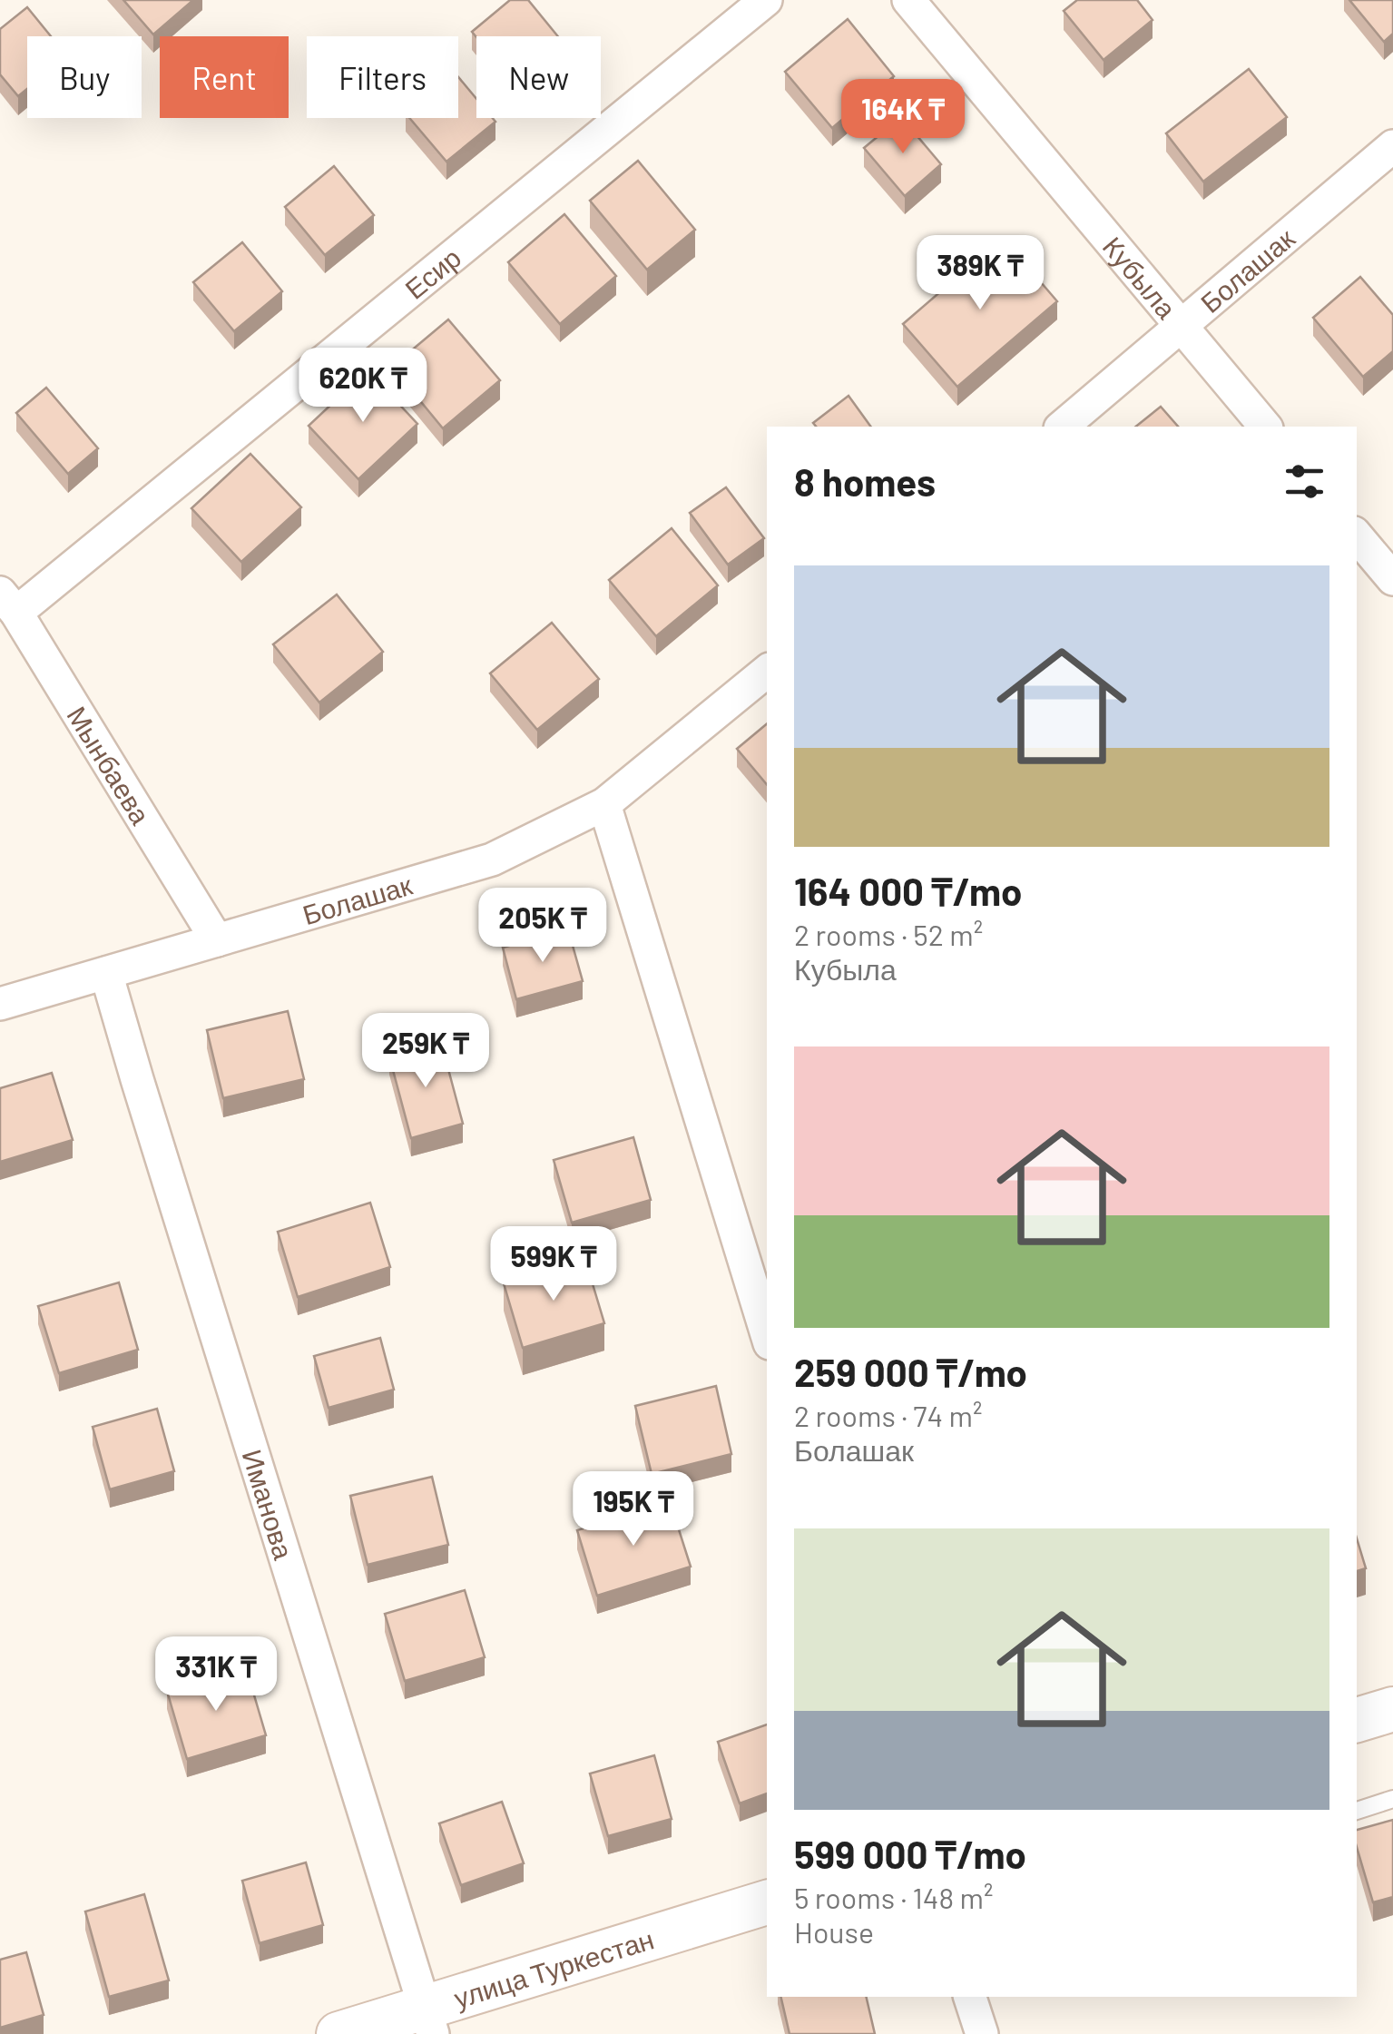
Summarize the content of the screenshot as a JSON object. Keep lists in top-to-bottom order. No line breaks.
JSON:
{"streets":{"street":["Есир","Болашак","Кубыла","Мынбаева","Иманова","улица Туркестан"]},"crossings":[["Есир","Мынбаева"],["Болашак","Кубыла"],["Болашак","Мынбаева"],["Болашак","Иманова"],["Иманова","улица Туркестан"]],"page":{"chip":["Buy","Rent","Filters","New"],"price":["164K ₸","389K ₸","620K ₸","205K ₸","259K ₸","599K ₸","195K ₸","331K ₸"],"heading":"8 homes","list":[{"name":"164 000 ₸/mo","note":"2 rooms · 52 m² · Кубыла"},{"name":"259 000 ₸/mo","note":"2 rooms · 74 m² · Болашак"},{"name":"599 000 ₸/mo","note":"5 rooms · 148 m² · House"}]}}
